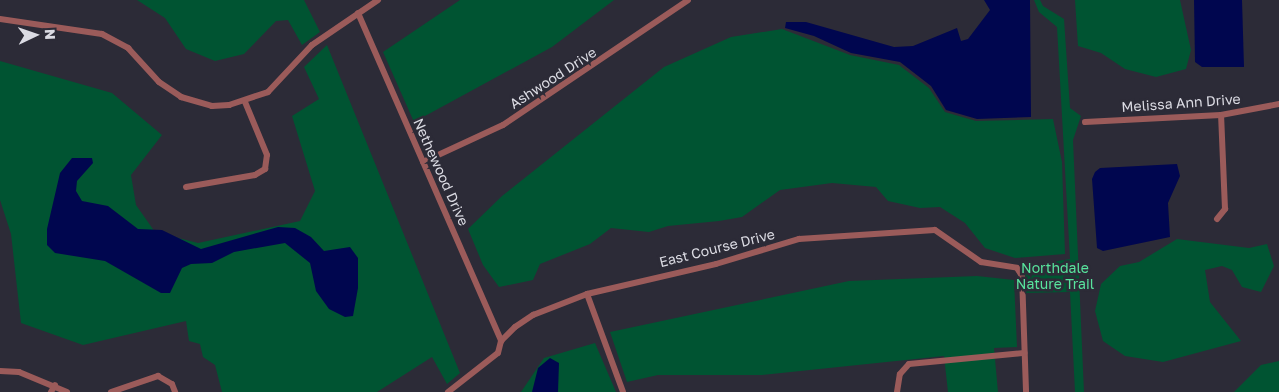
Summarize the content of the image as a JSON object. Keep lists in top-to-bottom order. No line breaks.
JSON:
{"streets":{"street":["Ashwood Drive","Melissa Ann Drive","Nethewood Drive","East Course Drive"]},"crossings":[["Ashwood Drive","Nethewood Drive"],["Nethewood Drive","East Course Drive"]],"parks":["Northdale Nature Trail"],"north":"right"}
